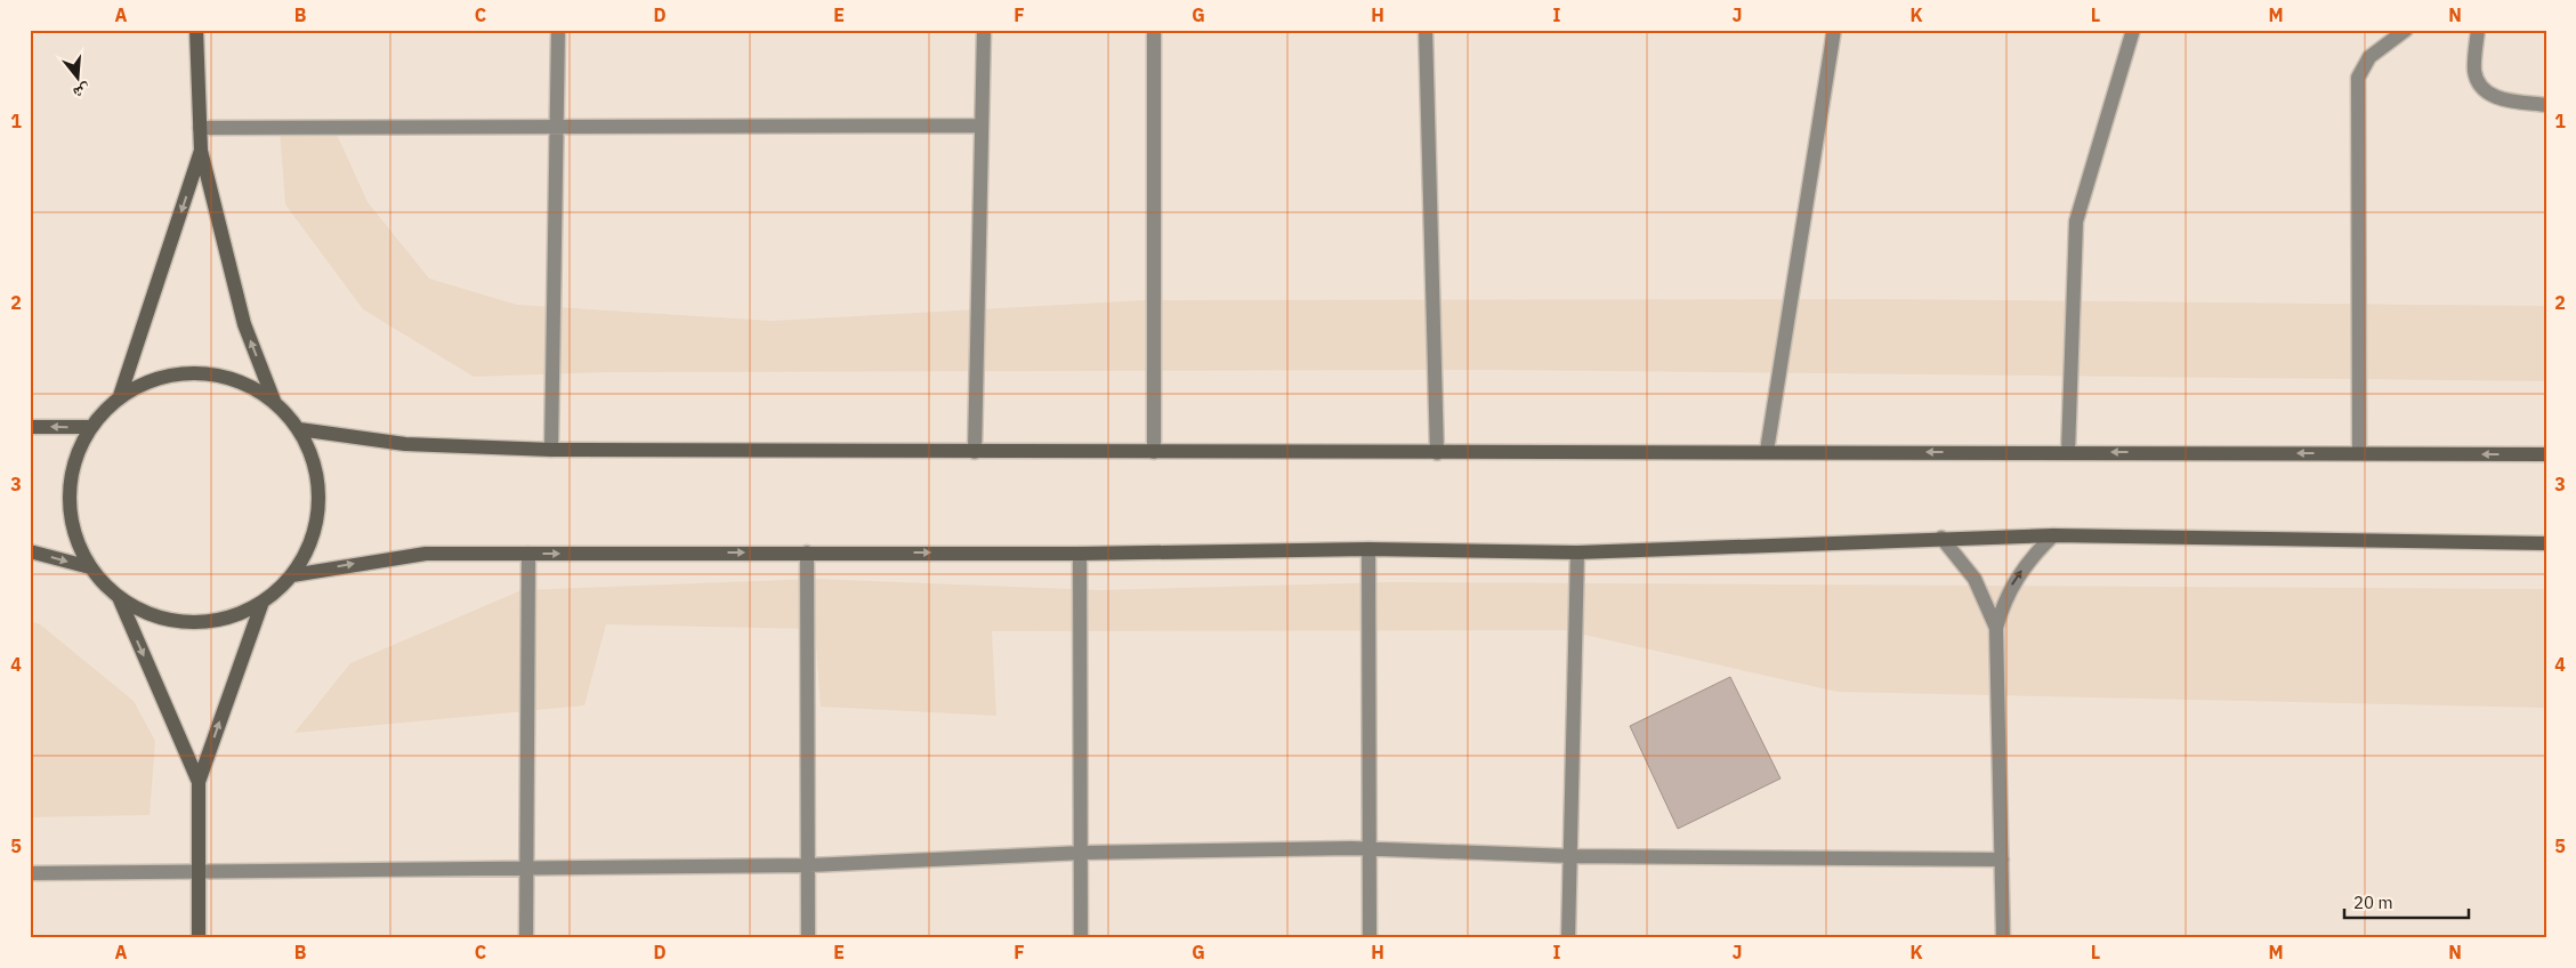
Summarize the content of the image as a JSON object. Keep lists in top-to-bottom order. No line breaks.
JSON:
{"scale_bar":"20 m","north":"bottom","grid":{"columns":["A","B","C","D","E","F","G","H","I","J","K","L","M","N"],"rows":["1","2","3","4","5"]}}
